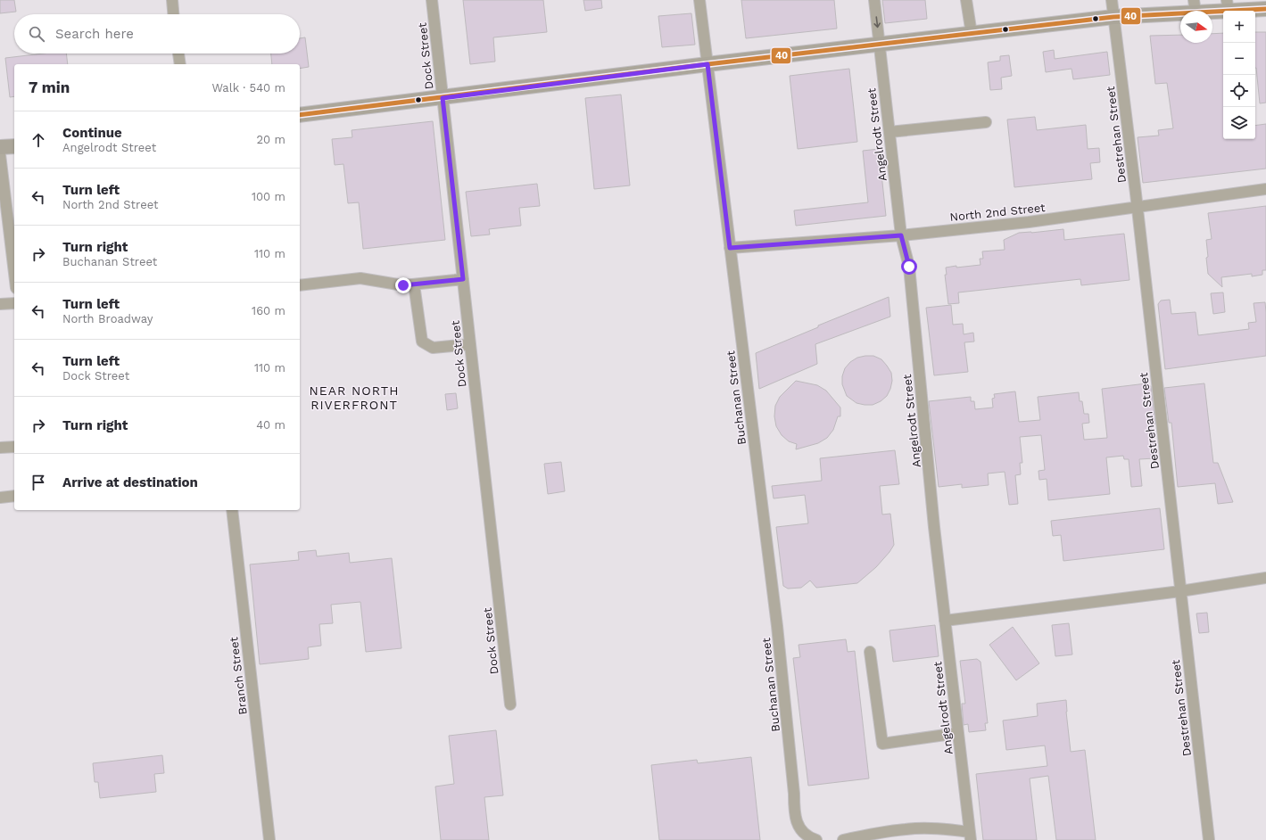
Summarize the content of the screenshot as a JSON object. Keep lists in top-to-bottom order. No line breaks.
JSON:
{"streets":{"street":["Dock Street","Angelrodt Street","Destrehan Street","North 2nd Street","Buchanan Street","Branch Street"]},"crossings":[["Angelrodt Street","North 2nd Street"],["Destrehan Street","North 2nd Street"],["North 2nd Street","Buchanan Street"]],"districts":["NEAR NORTH RIVERFRONT"],"lines":["transit line 40"],"north":"right","page":{"map_buttons":["+","−"],"search":"Search here","heading":["7 min","Walk · 540 m"],"list":[["Continue","Angelrodt Street","20 m"],["Turn left","North 2nd Street","100 m"],["Turn right","Buchanan Street","110 m"],["Turn left","North Broadway","160 m"],["Turn left","Dock Street","110 m"],["Turn right","40 m"],"Arrive at destination"]}}
